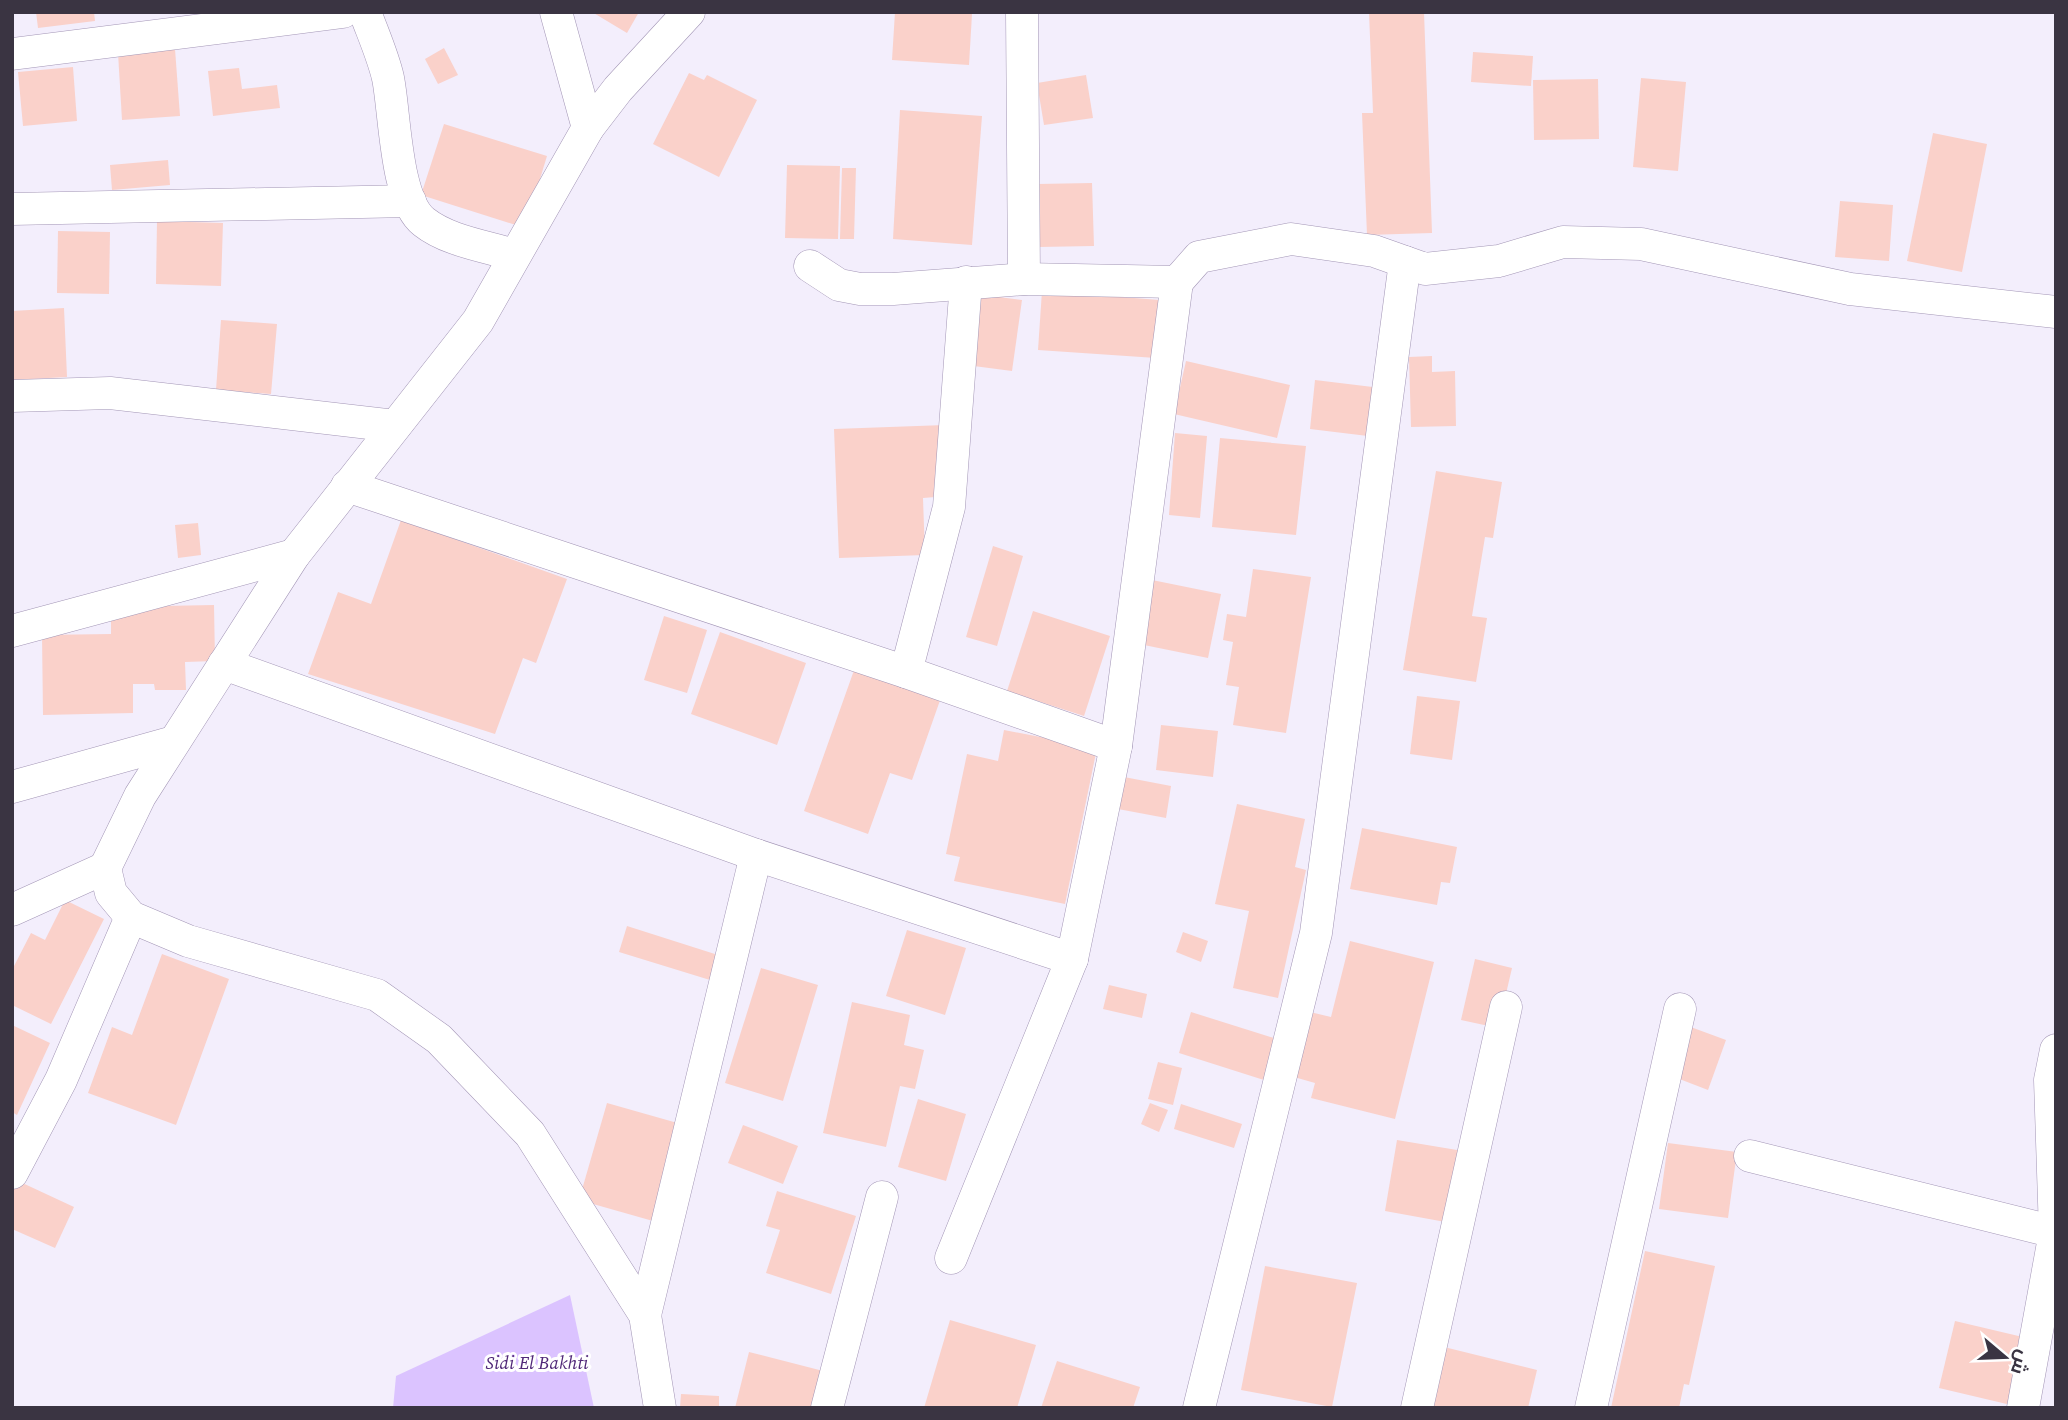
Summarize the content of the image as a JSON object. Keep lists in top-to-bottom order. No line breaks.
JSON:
{"parks":["Sidi El Bakhti"],"north":"right"}
